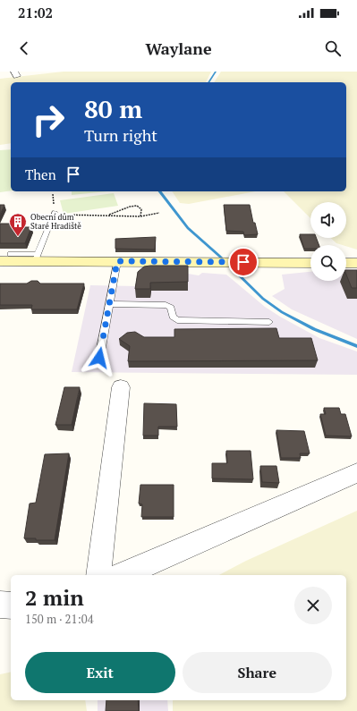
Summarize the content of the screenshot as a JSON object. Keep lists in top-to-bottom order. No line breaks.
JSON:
{"places":{"building":["Obecní dům Staré Hradiště"]},"page":{"status":"21:02","header":"Waylane","turn":["80 m","Turn right"],"then":"Then","heading":["2 min","150 m · 21:04"],"buttons":["Exit","Share"]}}
